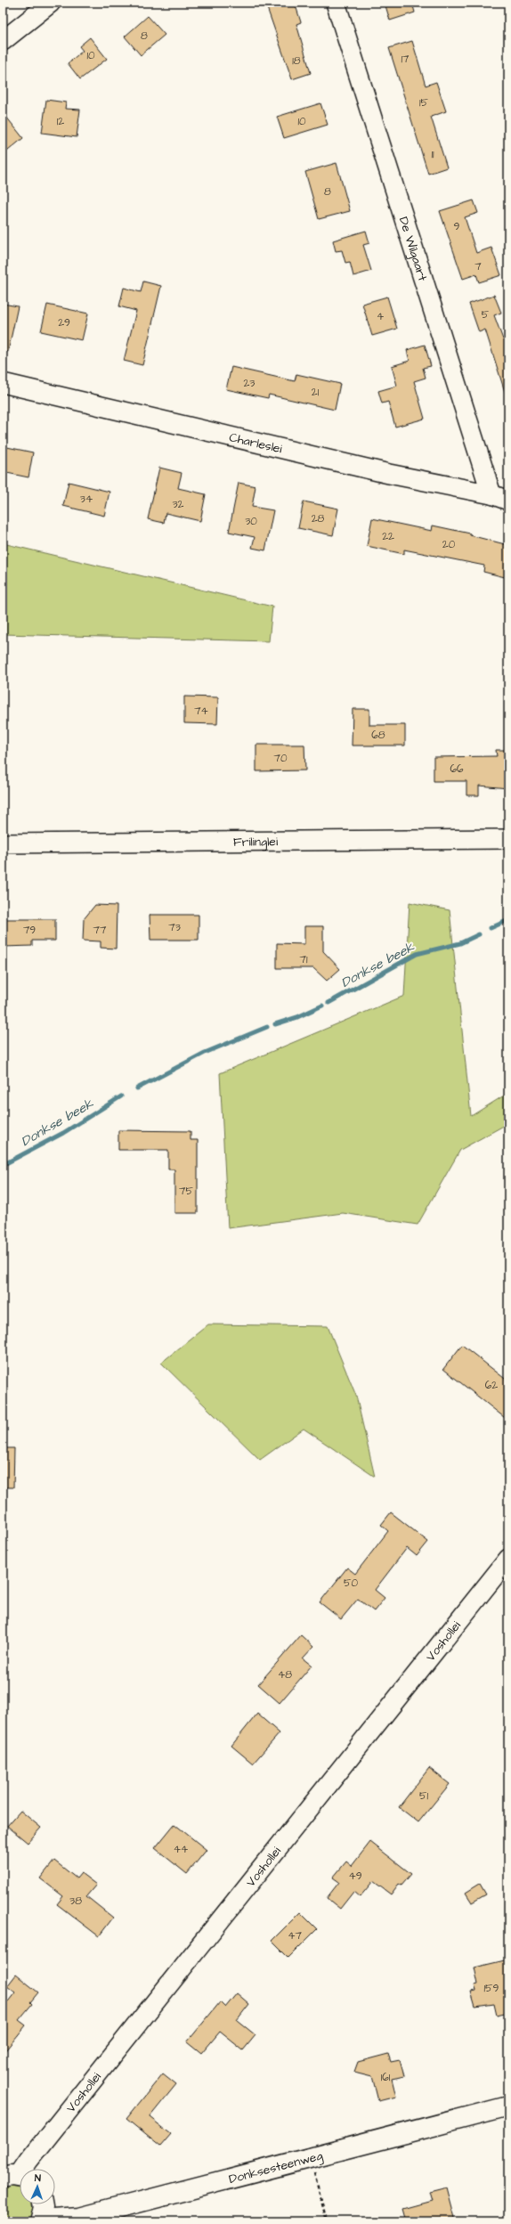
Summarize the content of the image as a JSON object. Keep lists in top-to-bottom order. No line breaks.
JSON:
{"streets":{"street":["De Wilgaart","Charleslei","Frilinglei","Voshollei","Donksesteenweg"]},"crossings":[["De Wilgaart","Charleslei"]],"water":["Donkse beek"],"house_numbers":["8","10","17","18","15","12","10","11","8","9","7","5","4","29","23","21","34","32","28","30","22","20","74","68","70","66","73","79","77","71","75","62","50","48","51","44","49","38","47","159","161"],"north":"top"}
